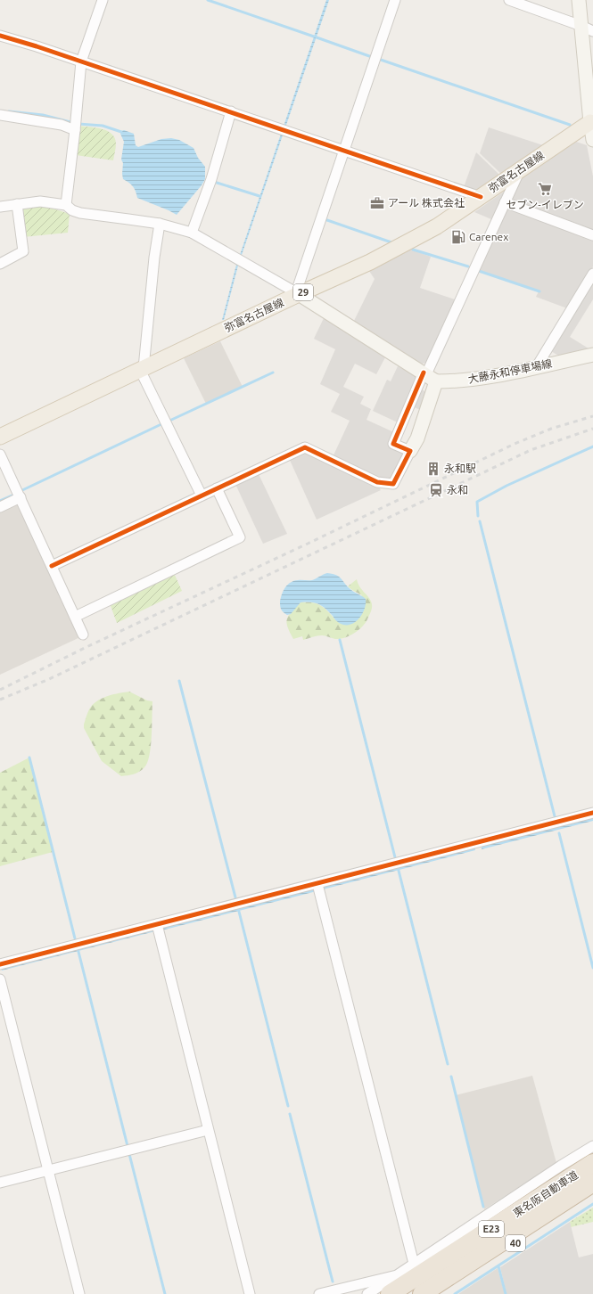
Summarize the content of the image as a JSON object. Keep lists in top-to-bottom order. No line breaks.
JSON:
{"streets":{"highway":["東名阪自動車道","E23"],"main road":["弥富名古屋線","29","大藤永和停車場線","40"]},"places":{"supermarket":["セブン-イレブン"],"office":["アール 株式会社"],"fuel station":["Carenex"],"building":["永和駅"],"station":["永和"]}}
